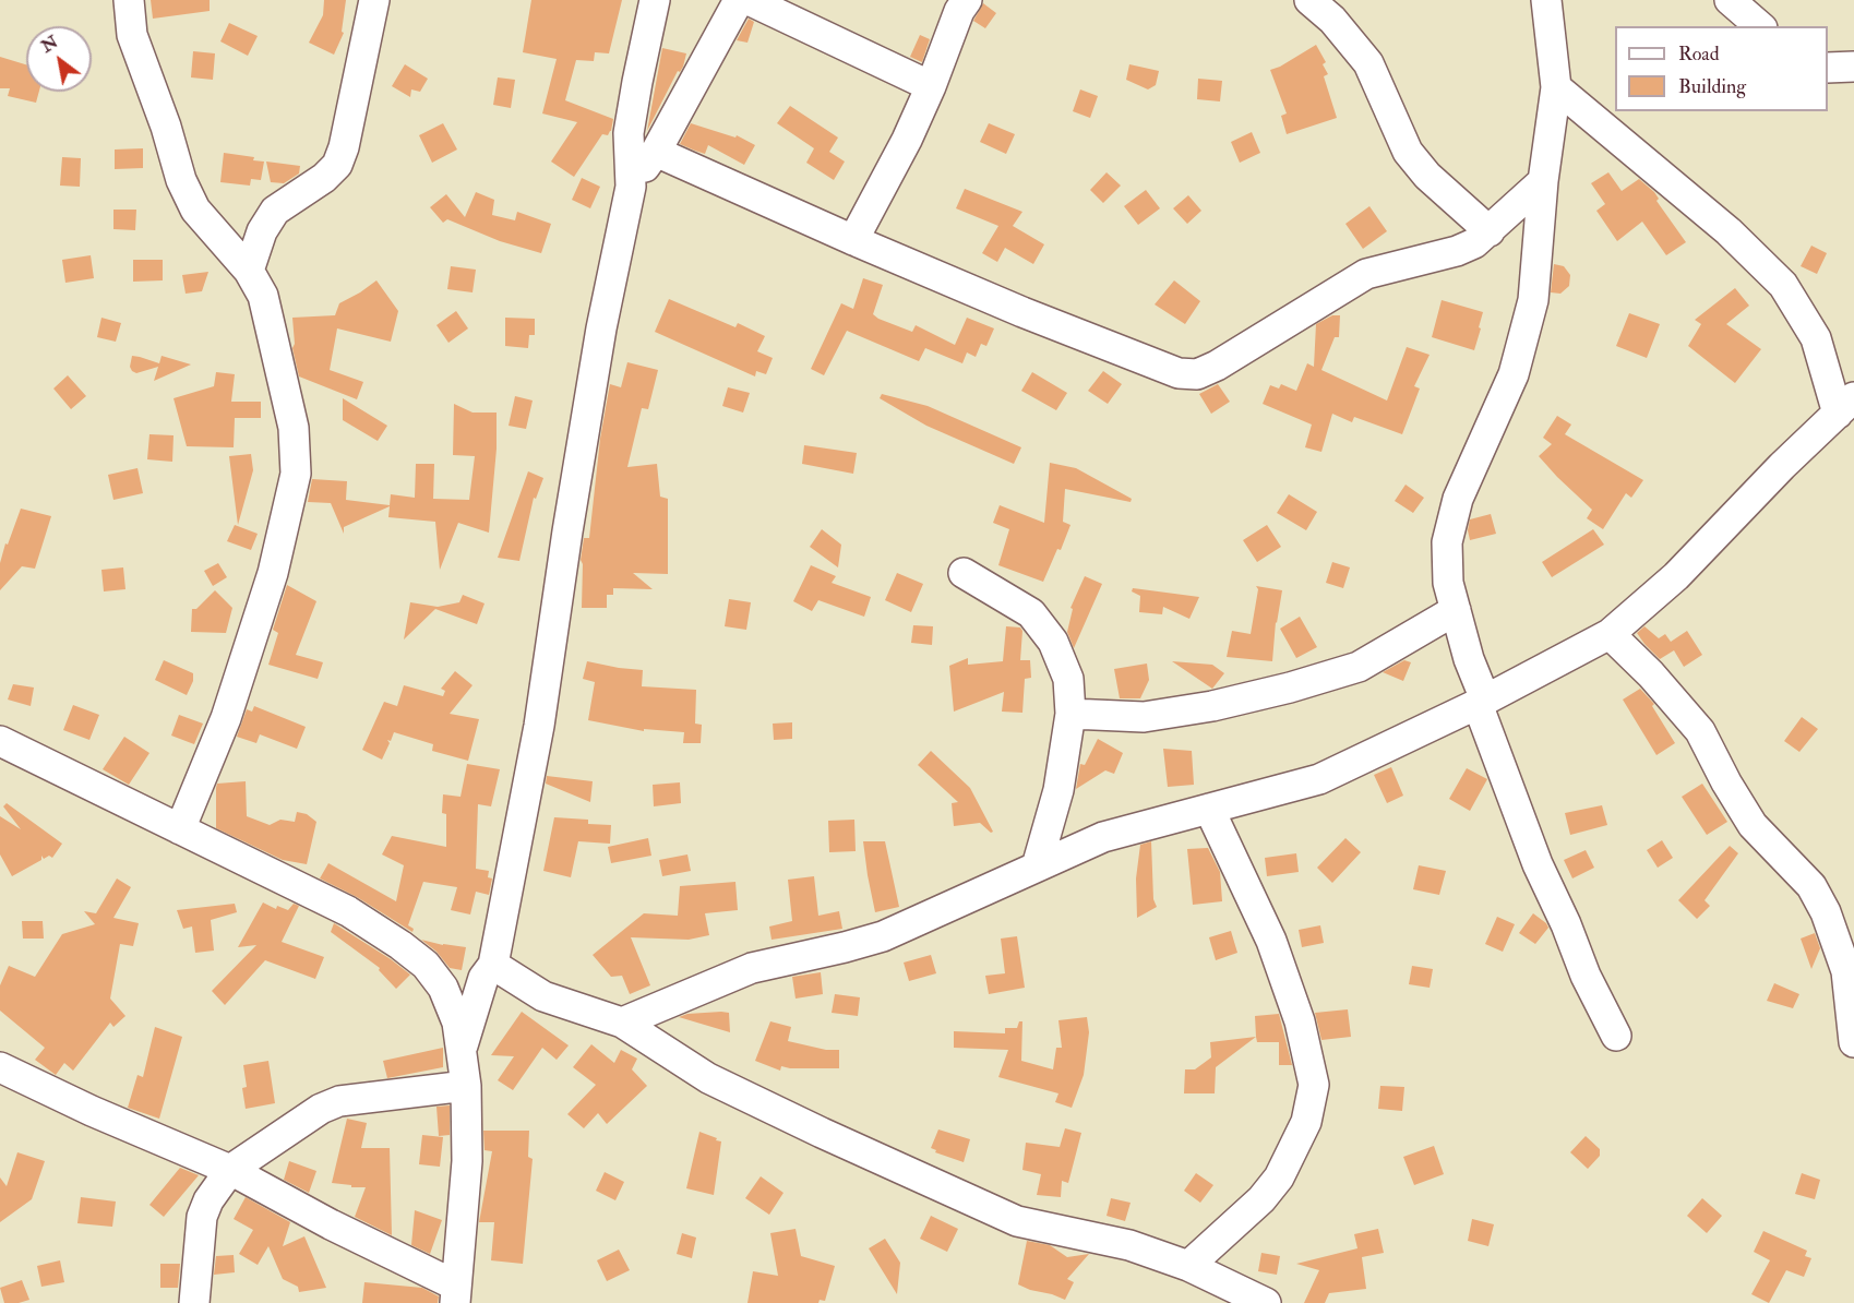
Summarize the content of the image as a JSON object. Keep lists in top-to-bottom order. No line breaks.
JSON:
{"legend":["Road","Building"],"north":"top left"}
